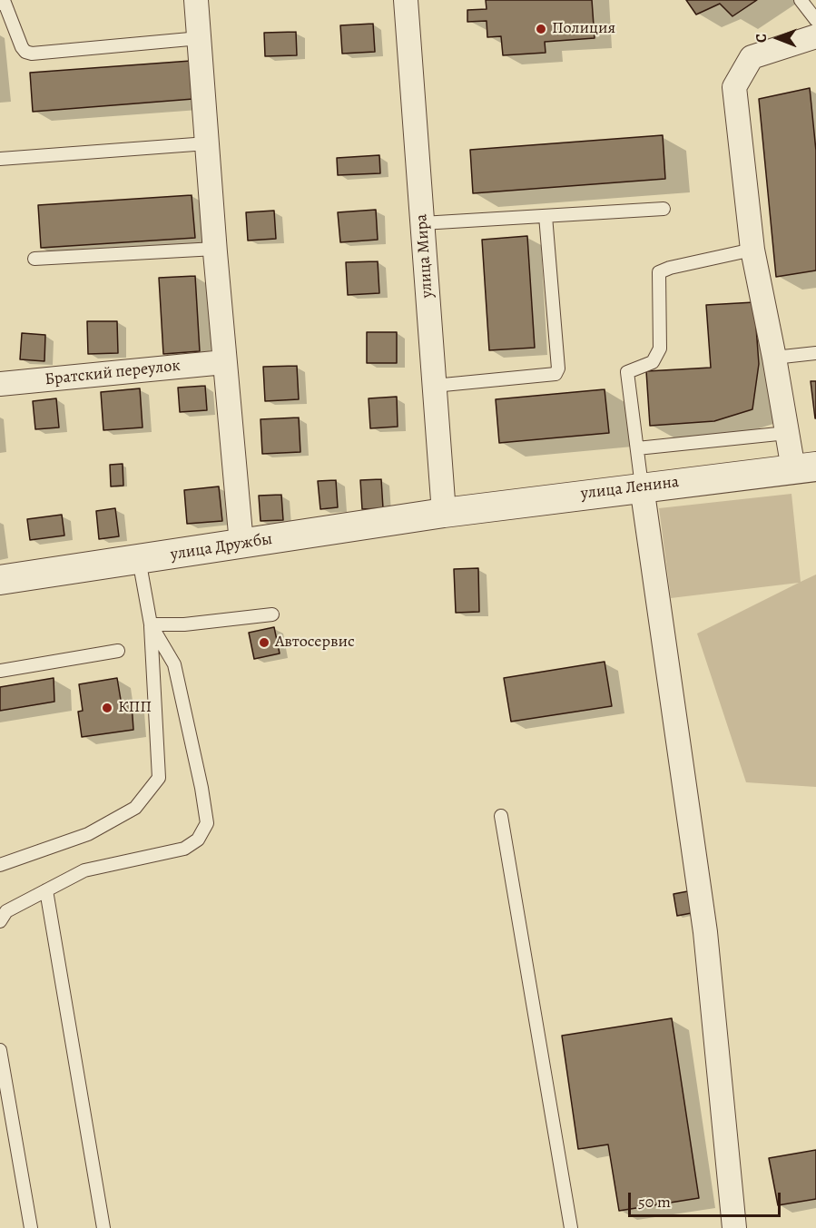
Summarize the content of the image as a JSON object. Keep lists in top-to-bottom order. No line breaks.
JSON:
{"streets":{"street":["улица Мира","Братский переулок","улица Ленина","улица Дружбы"]},"crossings":[["улица Мира","улица Ленина"],["улица Мира","улица Дружбы"],["улица Ленина","улица Дружбы"]],"places":["Полиция","Автосервис","КПП"],"scale_bar":"50 m","north":"left"}
